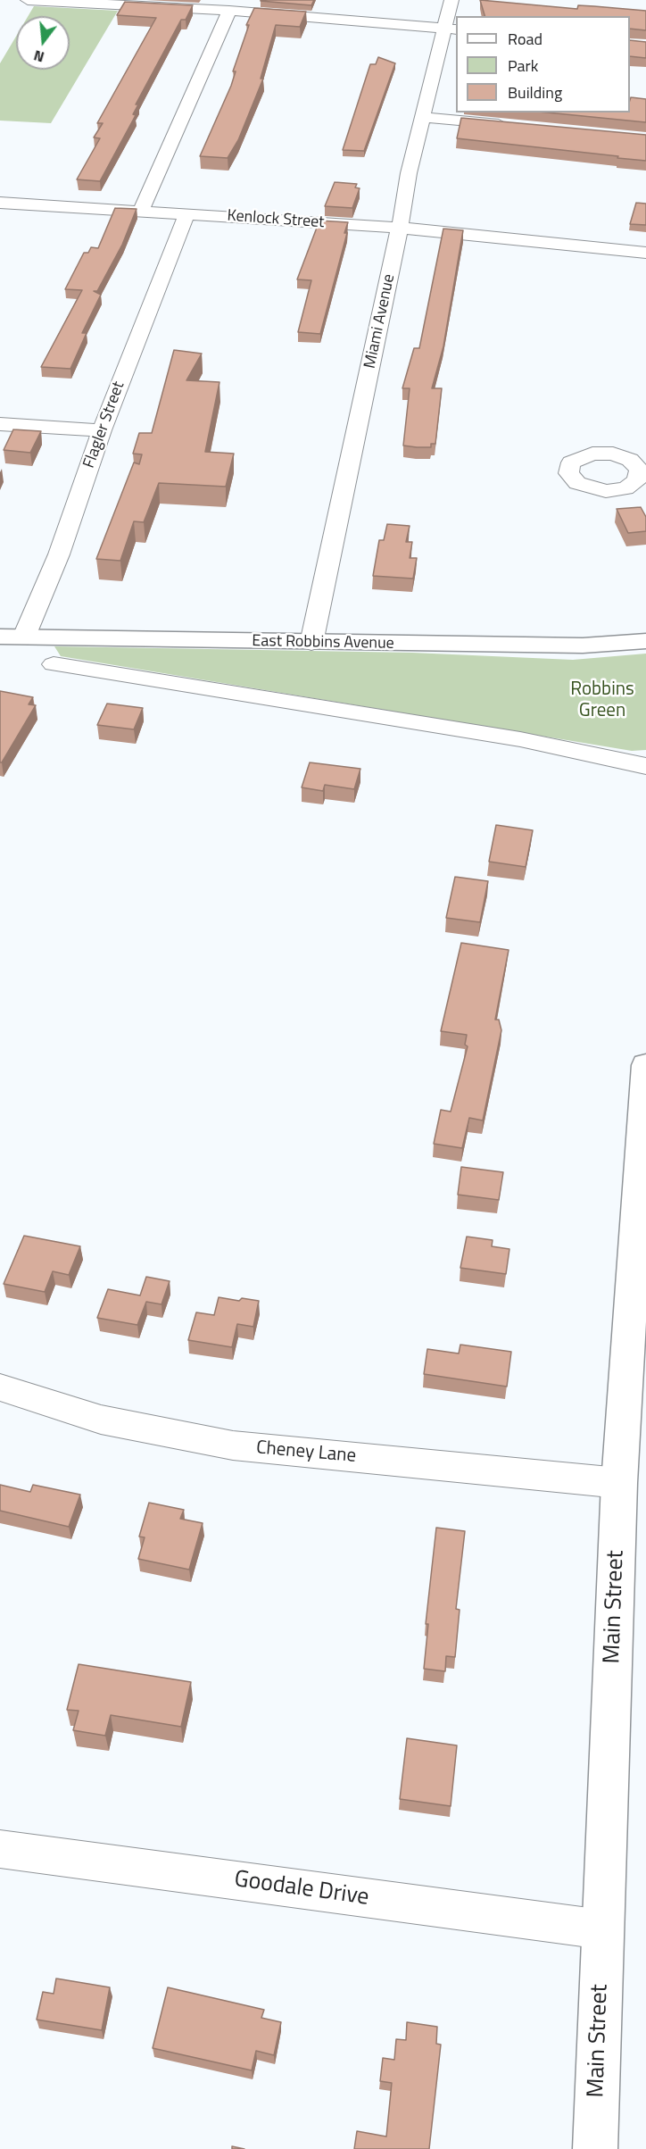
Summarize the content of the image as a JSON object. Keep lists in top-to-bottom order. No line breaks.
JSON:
{"streets":{"main road":["East Robbins Avenue","Main Street"],"street":["Kenlock Street","Miami Avenue","Flagler Street","Cheney Lane","Goodale Drive"]},"crossings":[["Kenlock Street","Miami Avenue"],["Kenlock Street","Flagler Street"],["Miami Avenue","East Robbins Avenue"],["Flagler Street","East Robbins Avenue"],["Cheney Lane","Main Street"],["Main Street","Goodale Drive"]],"parks":["Robbins Green"],"legend":["Road","Park","Building"],"north":"bottom"}
